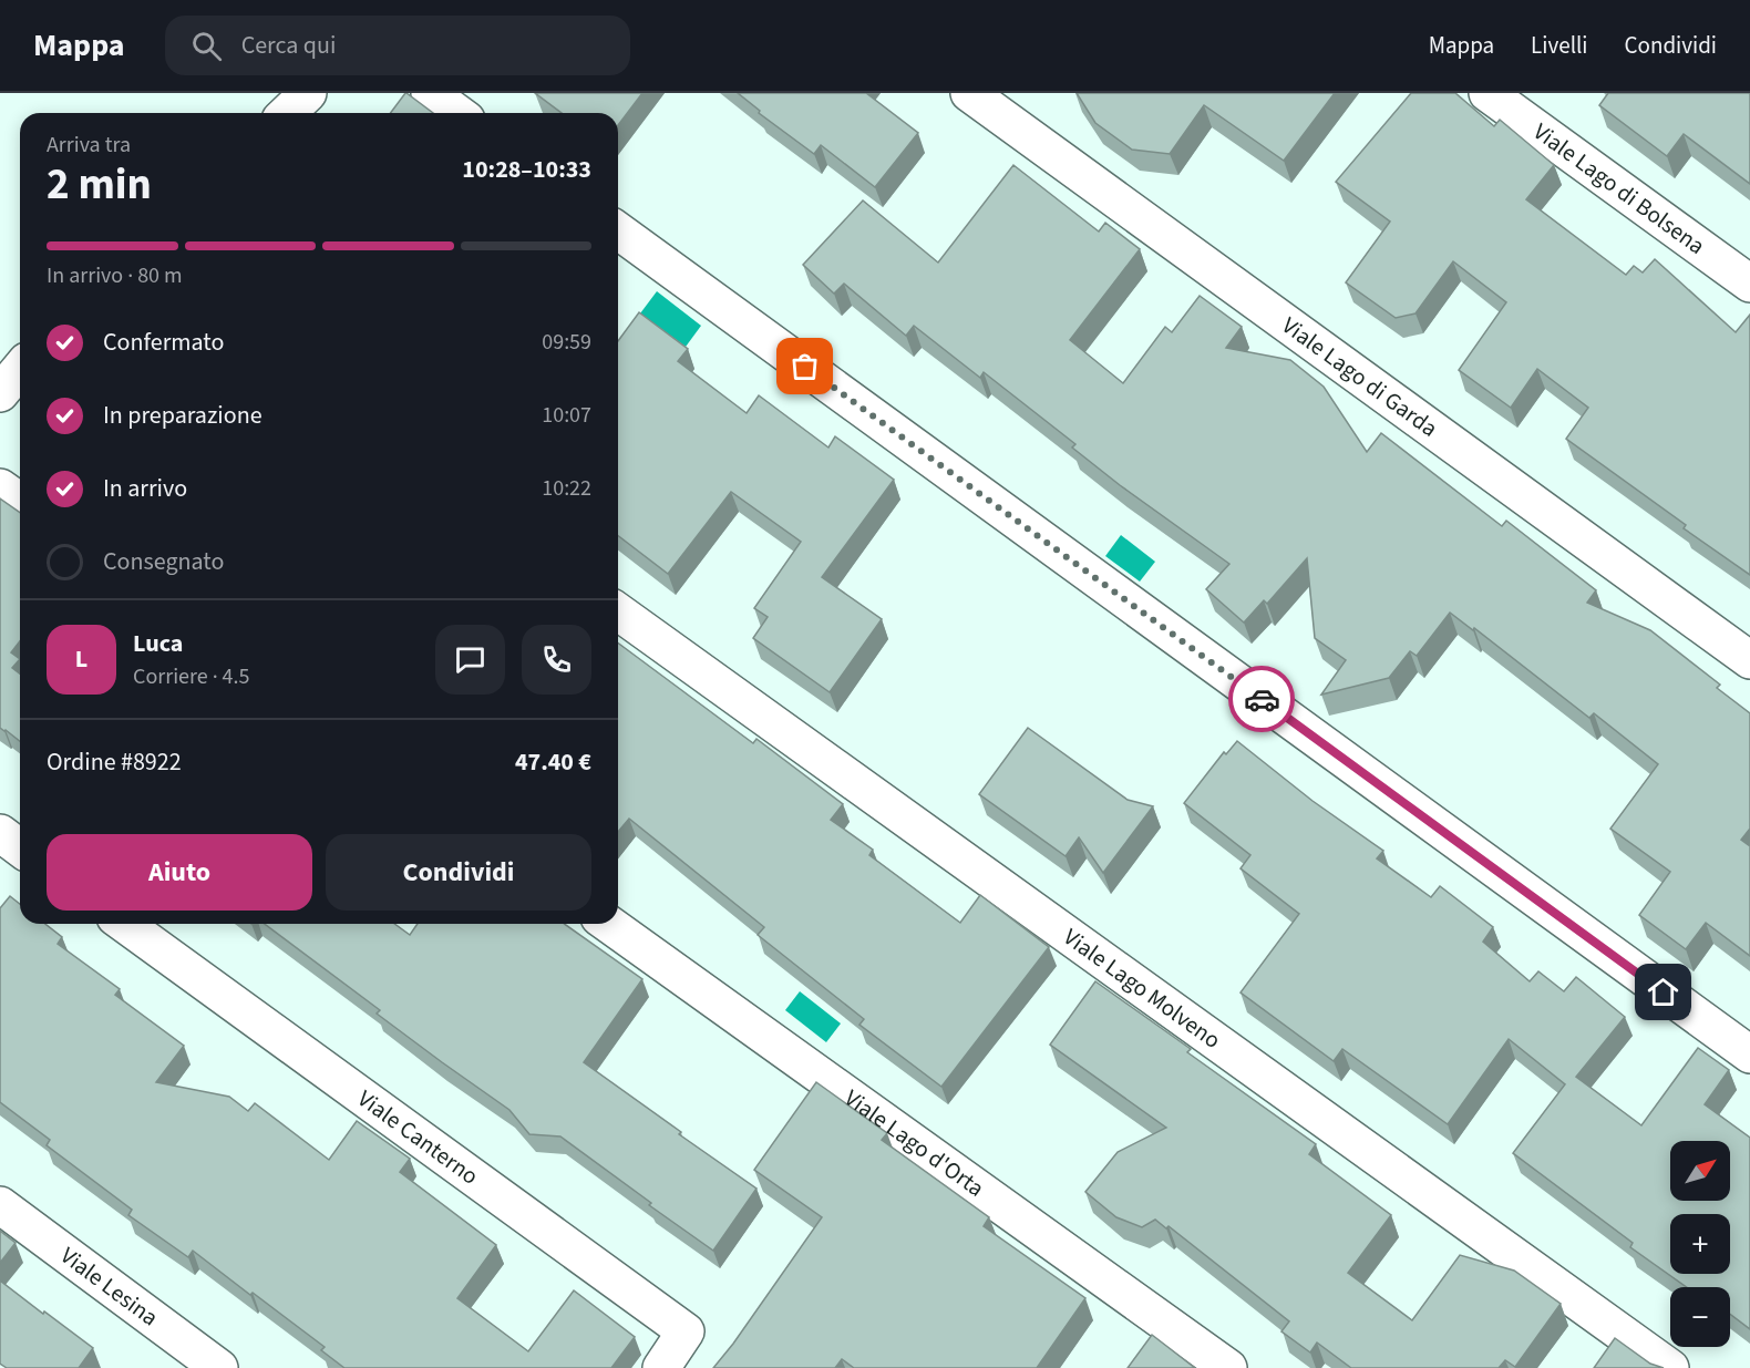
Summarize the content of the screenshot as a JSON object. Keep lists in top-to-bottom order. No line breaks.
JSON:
{"streets":{"street":["Viale Lago di Bolsena","Viale Lago di Garda","Viale Lago Molveno","Viale Canterno","Viale Lago d'Orta","Viale Lesina"]},"north":"top right","page":{"header":"Mappa","search":"Cerca qui","nav":["Mappa","Livelli","Condividi"],"heading":["2 min","Arriva tra","10:28–10:33"],"panel":["Luca","Corriere · 4.5","Ordine #8922","47.40 €"],"bar":"In arrivo · 80 m","list":[["Confermato","09:59"],["In preparazione","10:07"],["In arrivo","10:22"],"Consegnato"],"round":"L","buttons":["Aiuto","Condividi"],"map_buttons":["+","−"]}}
